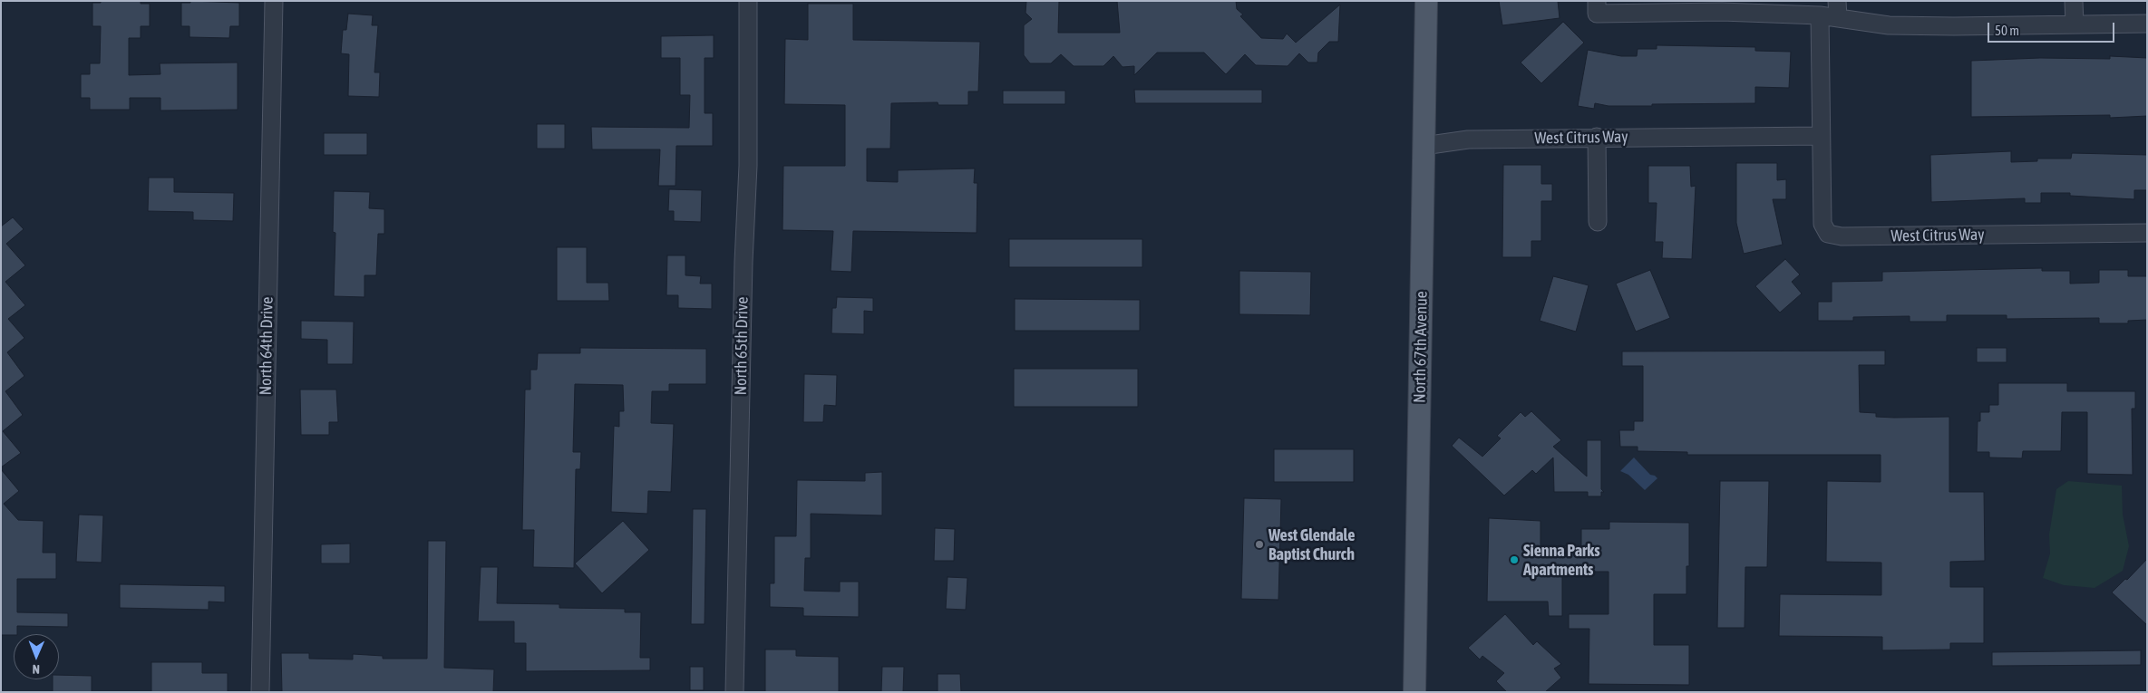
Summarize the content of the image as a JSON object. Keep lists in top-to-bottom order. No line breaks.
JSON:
{"streets":{"main road":["North 67th Avenue"],"street":["West Citrus Way","North 64th Drive","North 65th Drive"]},"crossings":[["West Citrus Way","North 67th Avenue"]],"places":["West Glendale Baptist Church","Sienna Parks Apartments"],"scale_bar":"50 m","north":"bottom"}
